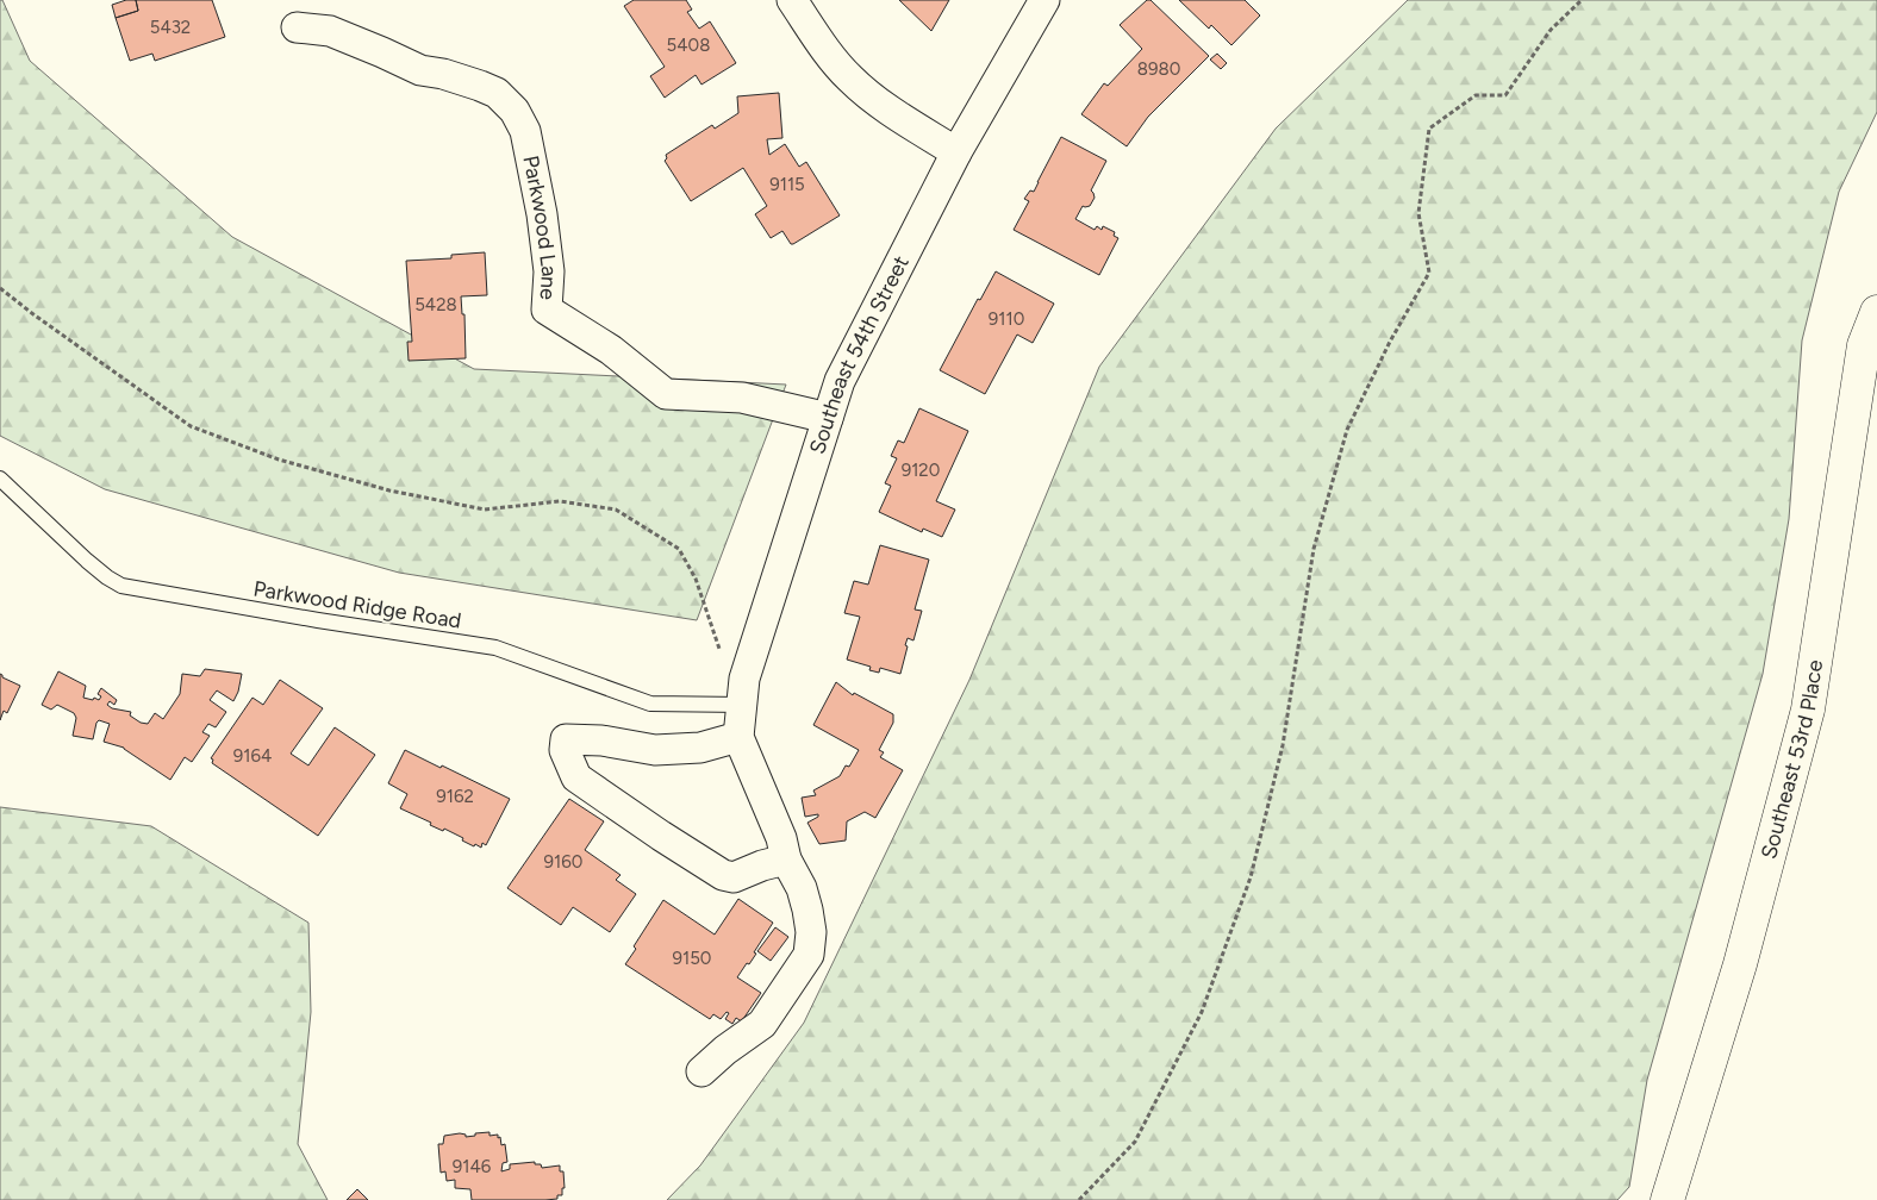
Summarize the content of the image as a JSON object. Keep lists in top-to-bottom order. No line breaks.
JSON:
{"streets":{"street":["Parkwood Lane","Southeast 54th Street","Southeast 53rd Place"],"lane":["Parkwood Ridge Road"]},"crossings":[["Parkwood Lane","Southeast 54th Street"],["Southeast 54th Street","Parkwood Ridge Road"]],"house_numbers":["5432","5408","8980","9115","5428","9110","9120","9164","9162","9160","9150","9146"]}
